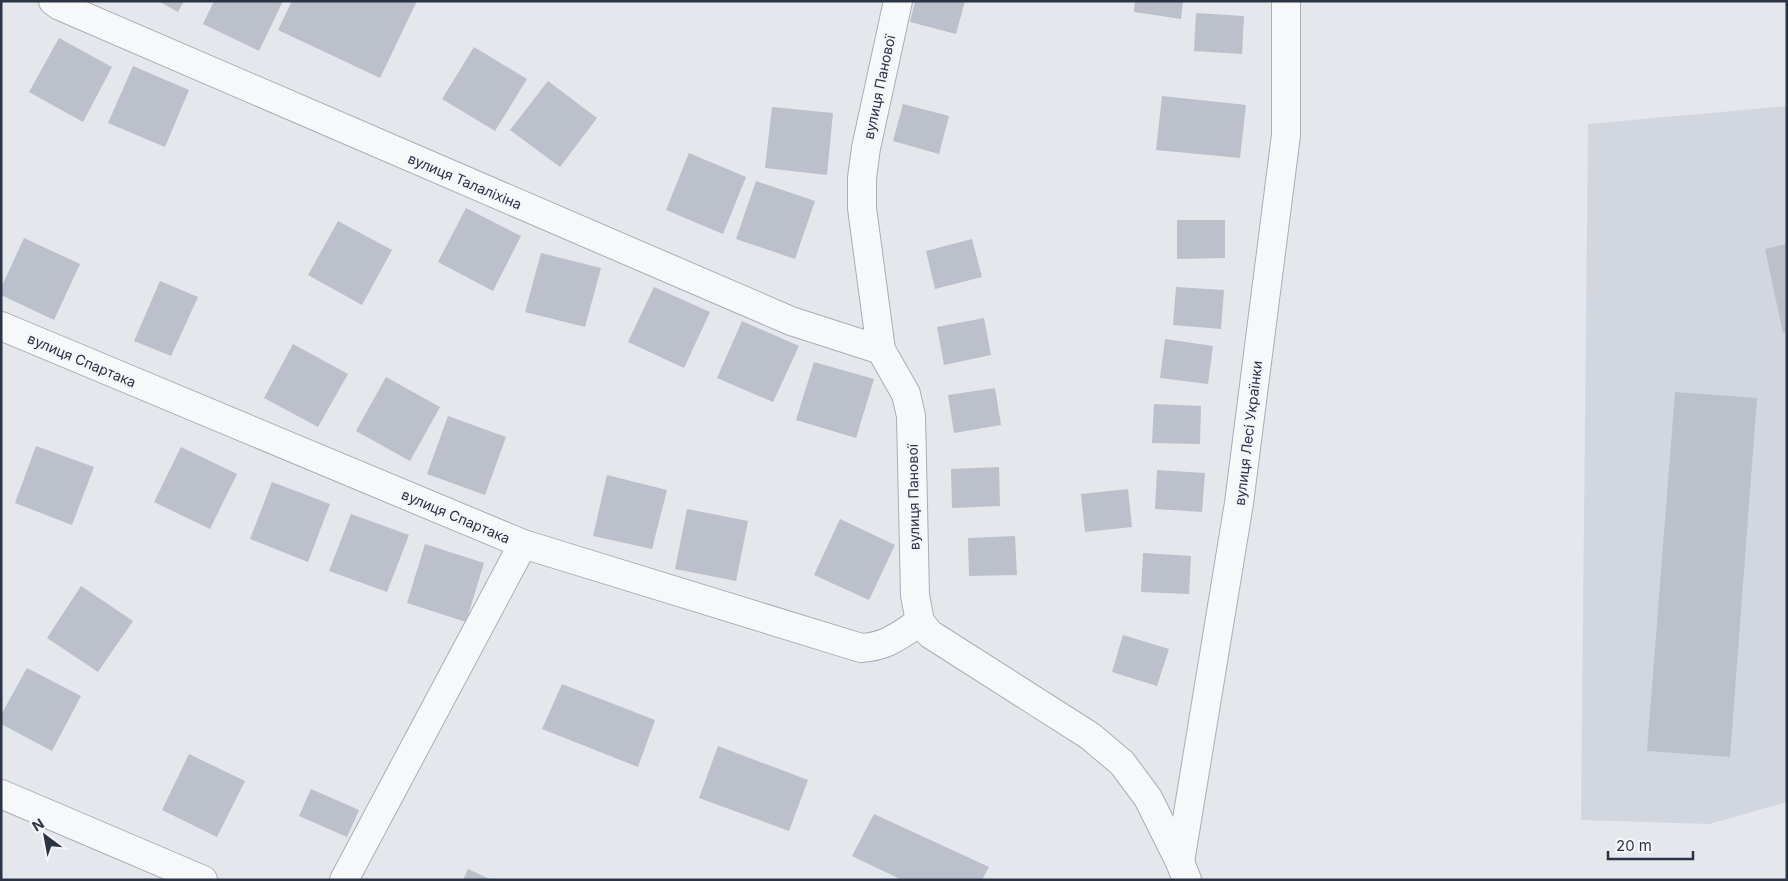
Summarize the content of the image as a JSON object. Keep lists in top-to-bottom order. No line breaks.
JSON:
{"streets":{"street":["вулиця Панової","вулиця Талаліхіна","вулиця Спартака","вулиця Лесі Українки"]},"crossings":[["вулиця Панової","вулиця Талаліхіна"],["вулиця Панової","вулиця Спартака"]],"scale_bar":"20 m","north":"top left"}
